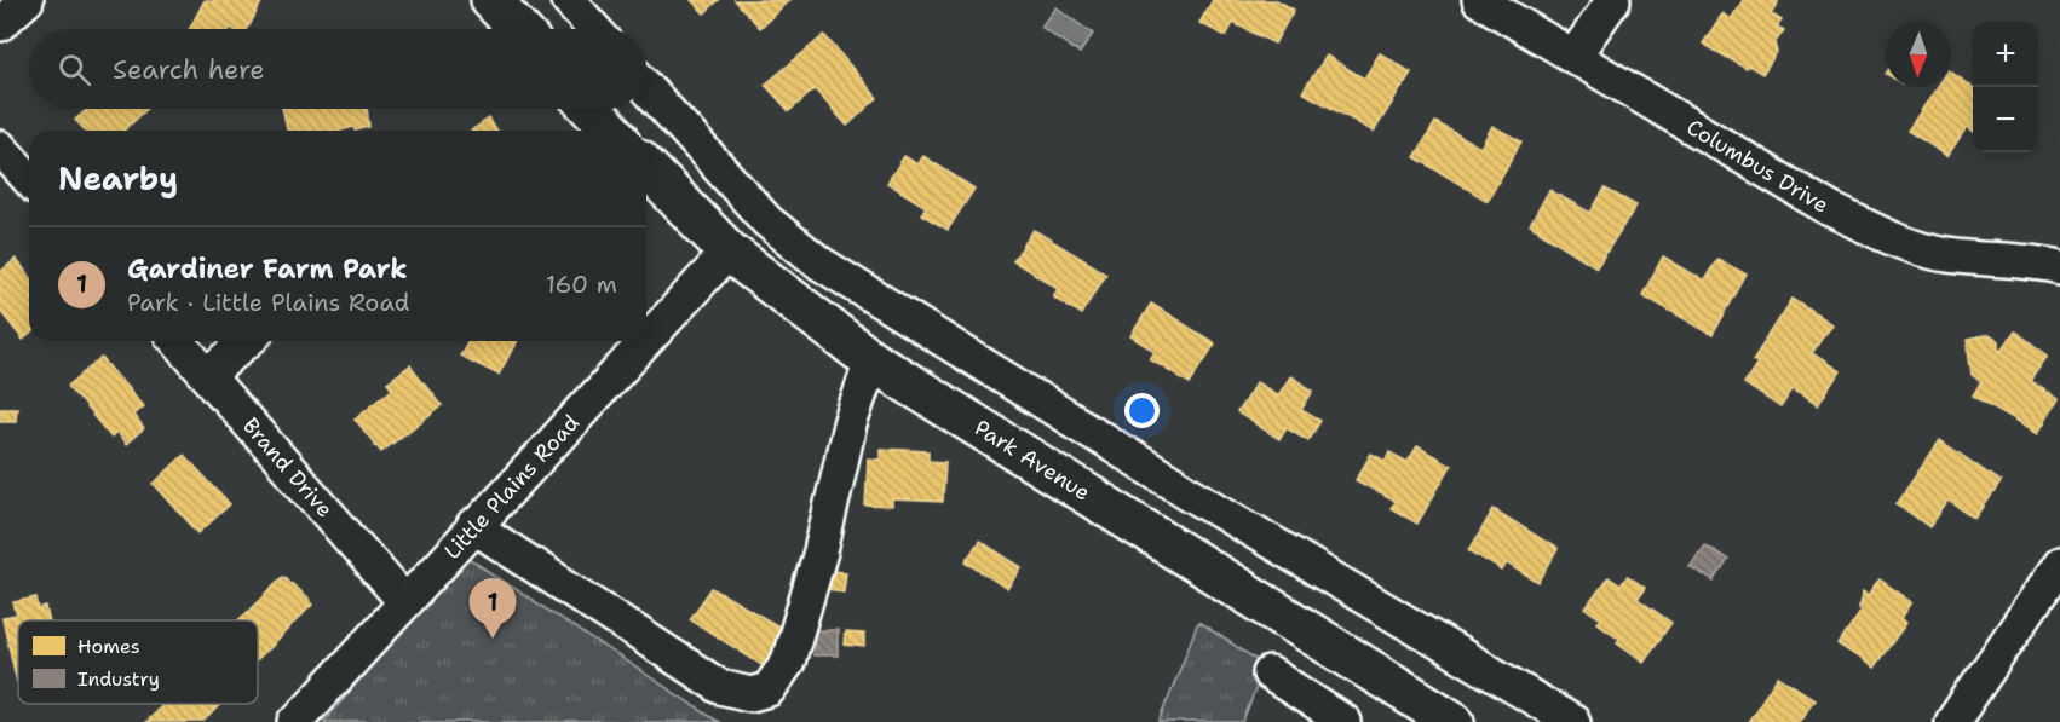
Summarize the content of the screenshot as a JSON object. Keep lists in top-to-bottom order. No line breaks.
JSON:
{"streets":{"main road":["Park Avenue"],"street":["Columbus Drive","Brand Drive","Little Plains Road"]},"crossings":[["Park Avenue","Little Plains Road"],["Brand Drive","Little Plains Road"]],"legend":["Homes","Industry"],"north":"bottom","page":{"map_buttons":["+","−"],"search":"Search here","heading":"Nearby","list":[{"mark":"1","name":"Gardiner Farm Park","note":"Park · Little Plains Road","value":"160 m"}],"pins":"1"}}
